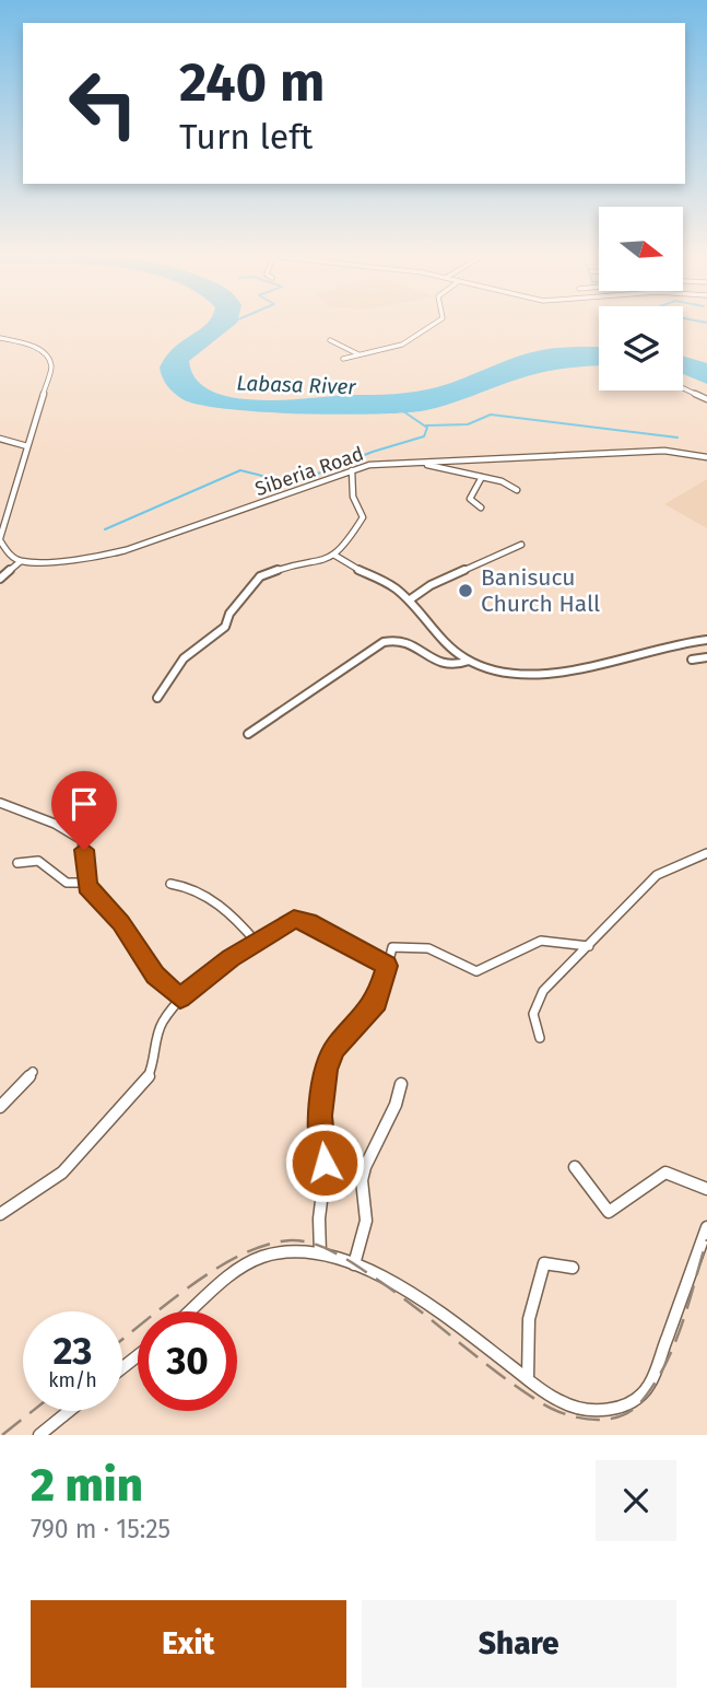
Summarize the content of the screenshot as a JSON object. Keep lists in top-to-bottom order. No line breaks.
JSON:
{"streets":{"street":["Siberia Road"]},"water":["Labasa River"],"places":["Banisucu Church Hall"],"north":"right","page":{"turn":["240 m","Turn left"],"speed":"23 km/h","limit":"30","heading":["2 min","790 m · 15:25"],"buttons":["Exit","Share"]}}
